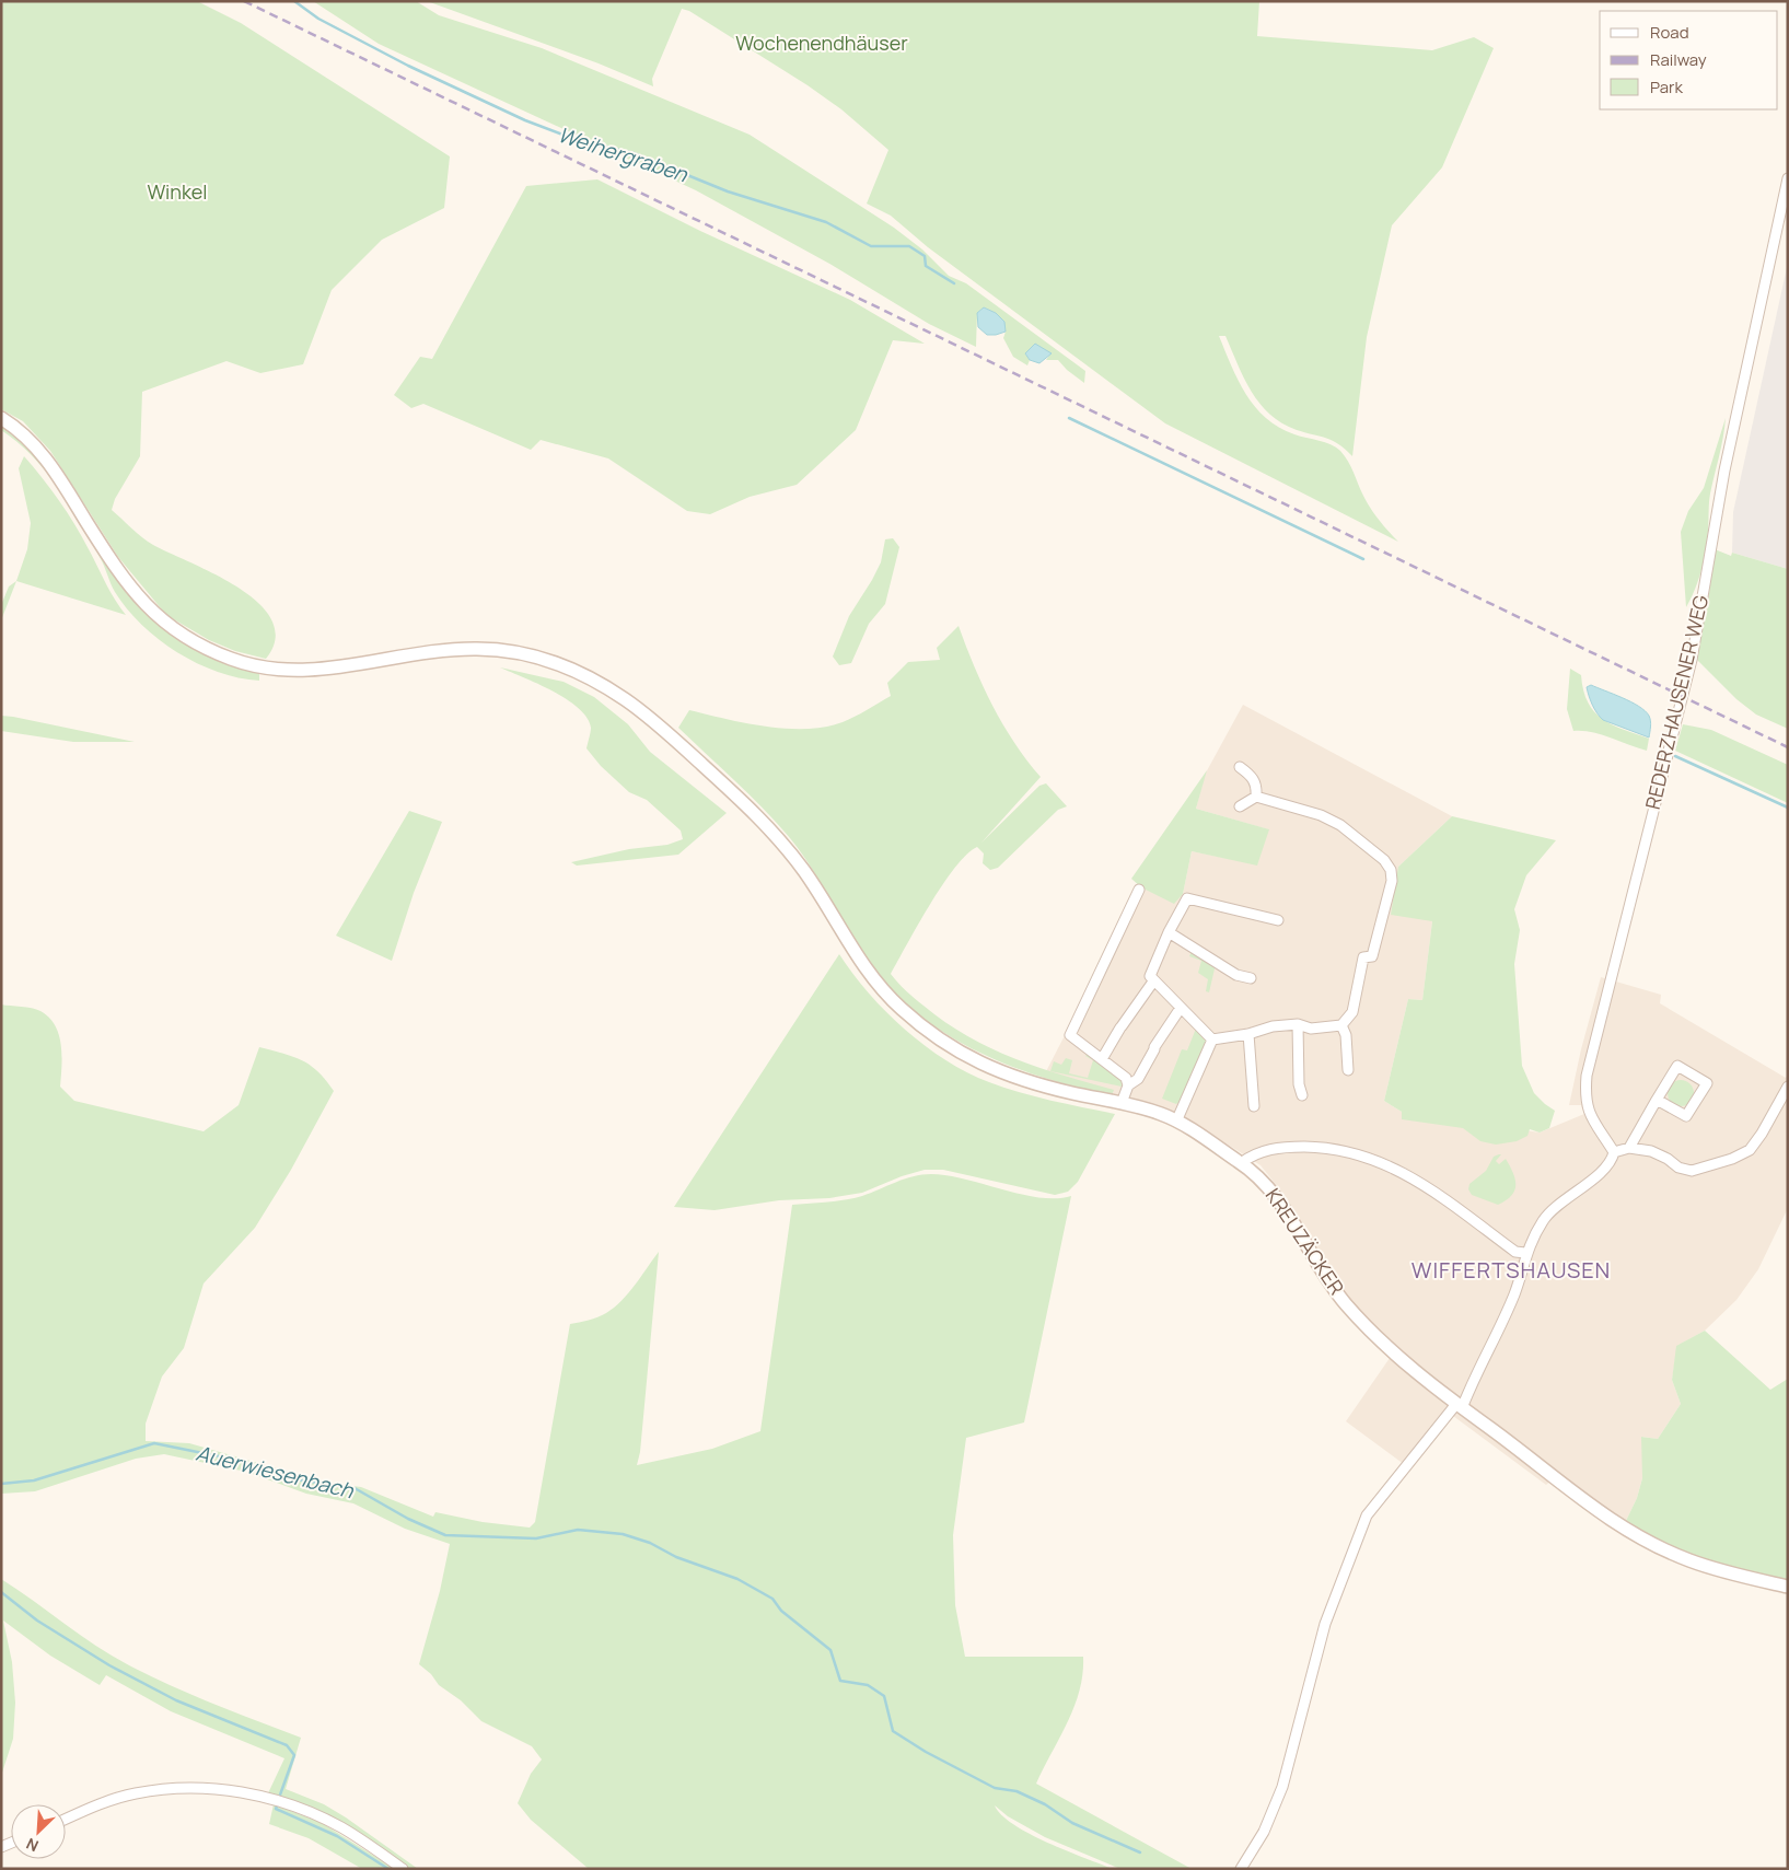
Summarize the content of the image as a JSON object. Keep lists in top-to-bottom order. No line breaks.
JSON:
{"streets":{"street":["REDERZHAUSENER WEG","KREUZÄCKER"]},"districts":["WIFFERTSHAUSEN"],"water":["Weihergraben","Auerwiesenbach"],"parks":["Wochenendhäuser","Winkel"],"legend":["Road","Railway","Park"],"north":"bottom left"}
